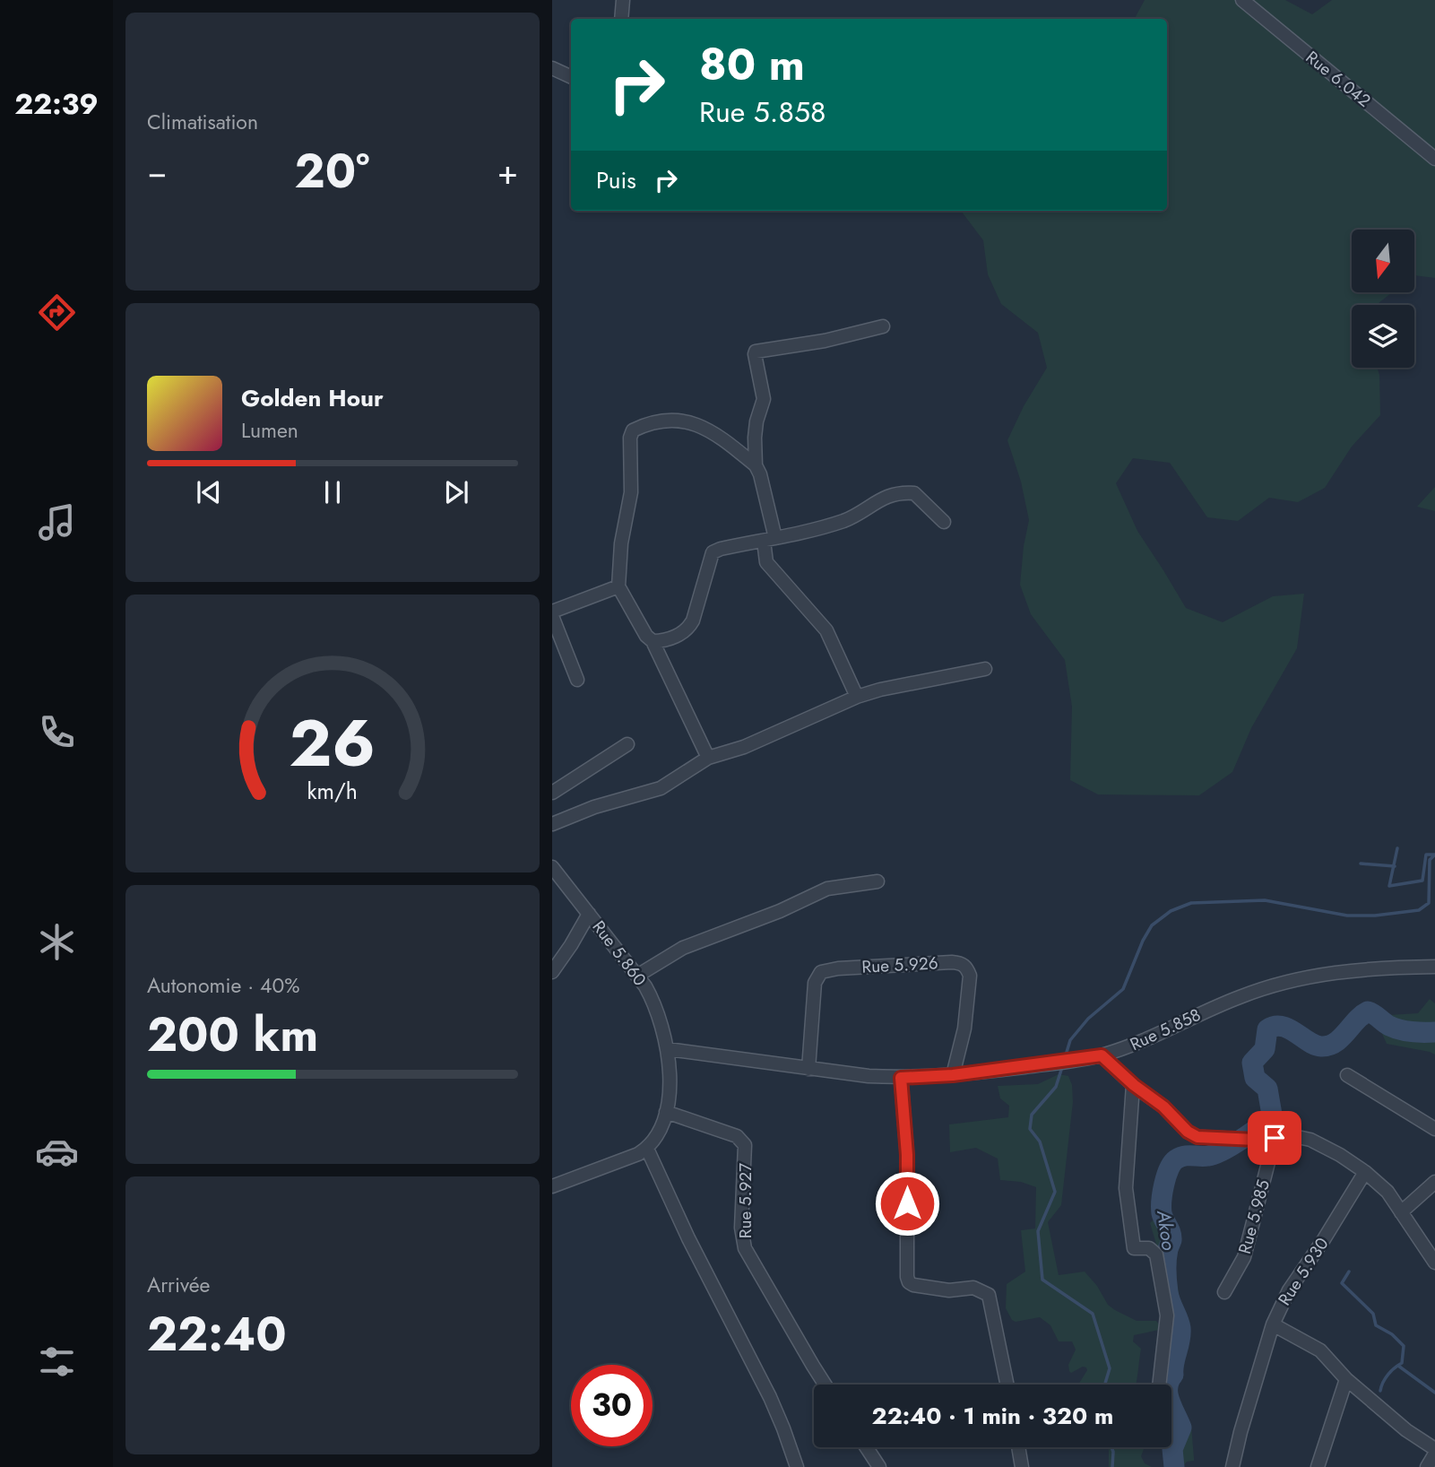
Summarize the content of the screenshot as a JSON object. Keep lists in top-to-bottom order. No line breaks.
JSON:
{"streets":{"street":["Rue 6.042","Rue 5.860","Rue 5.926","Rue 5.858","Rue 5.927","Rue 5.985","Rue 5.930"]},"crossings":[["Rue 5.860","Rue 5.858"],["Rue 5.860","Rue 5.927"],["Rue 5.926","Rue 5.858"]],"water":["Akoo"],"north":"bottom","page":{"tabs":"22:39","tile":["Climatisation",["Autonomie · 40%","200 km"],["Arrivée","22:40"]],"turn":["80 m","Rue 5.858"],"heat":["−","20°","+"],"then":"Puis","song":["Golden Hour","Lumen"],"limit":"30","trip":"22:40 · 1 min · 320 m","gauge":["26","km/h"]}}
